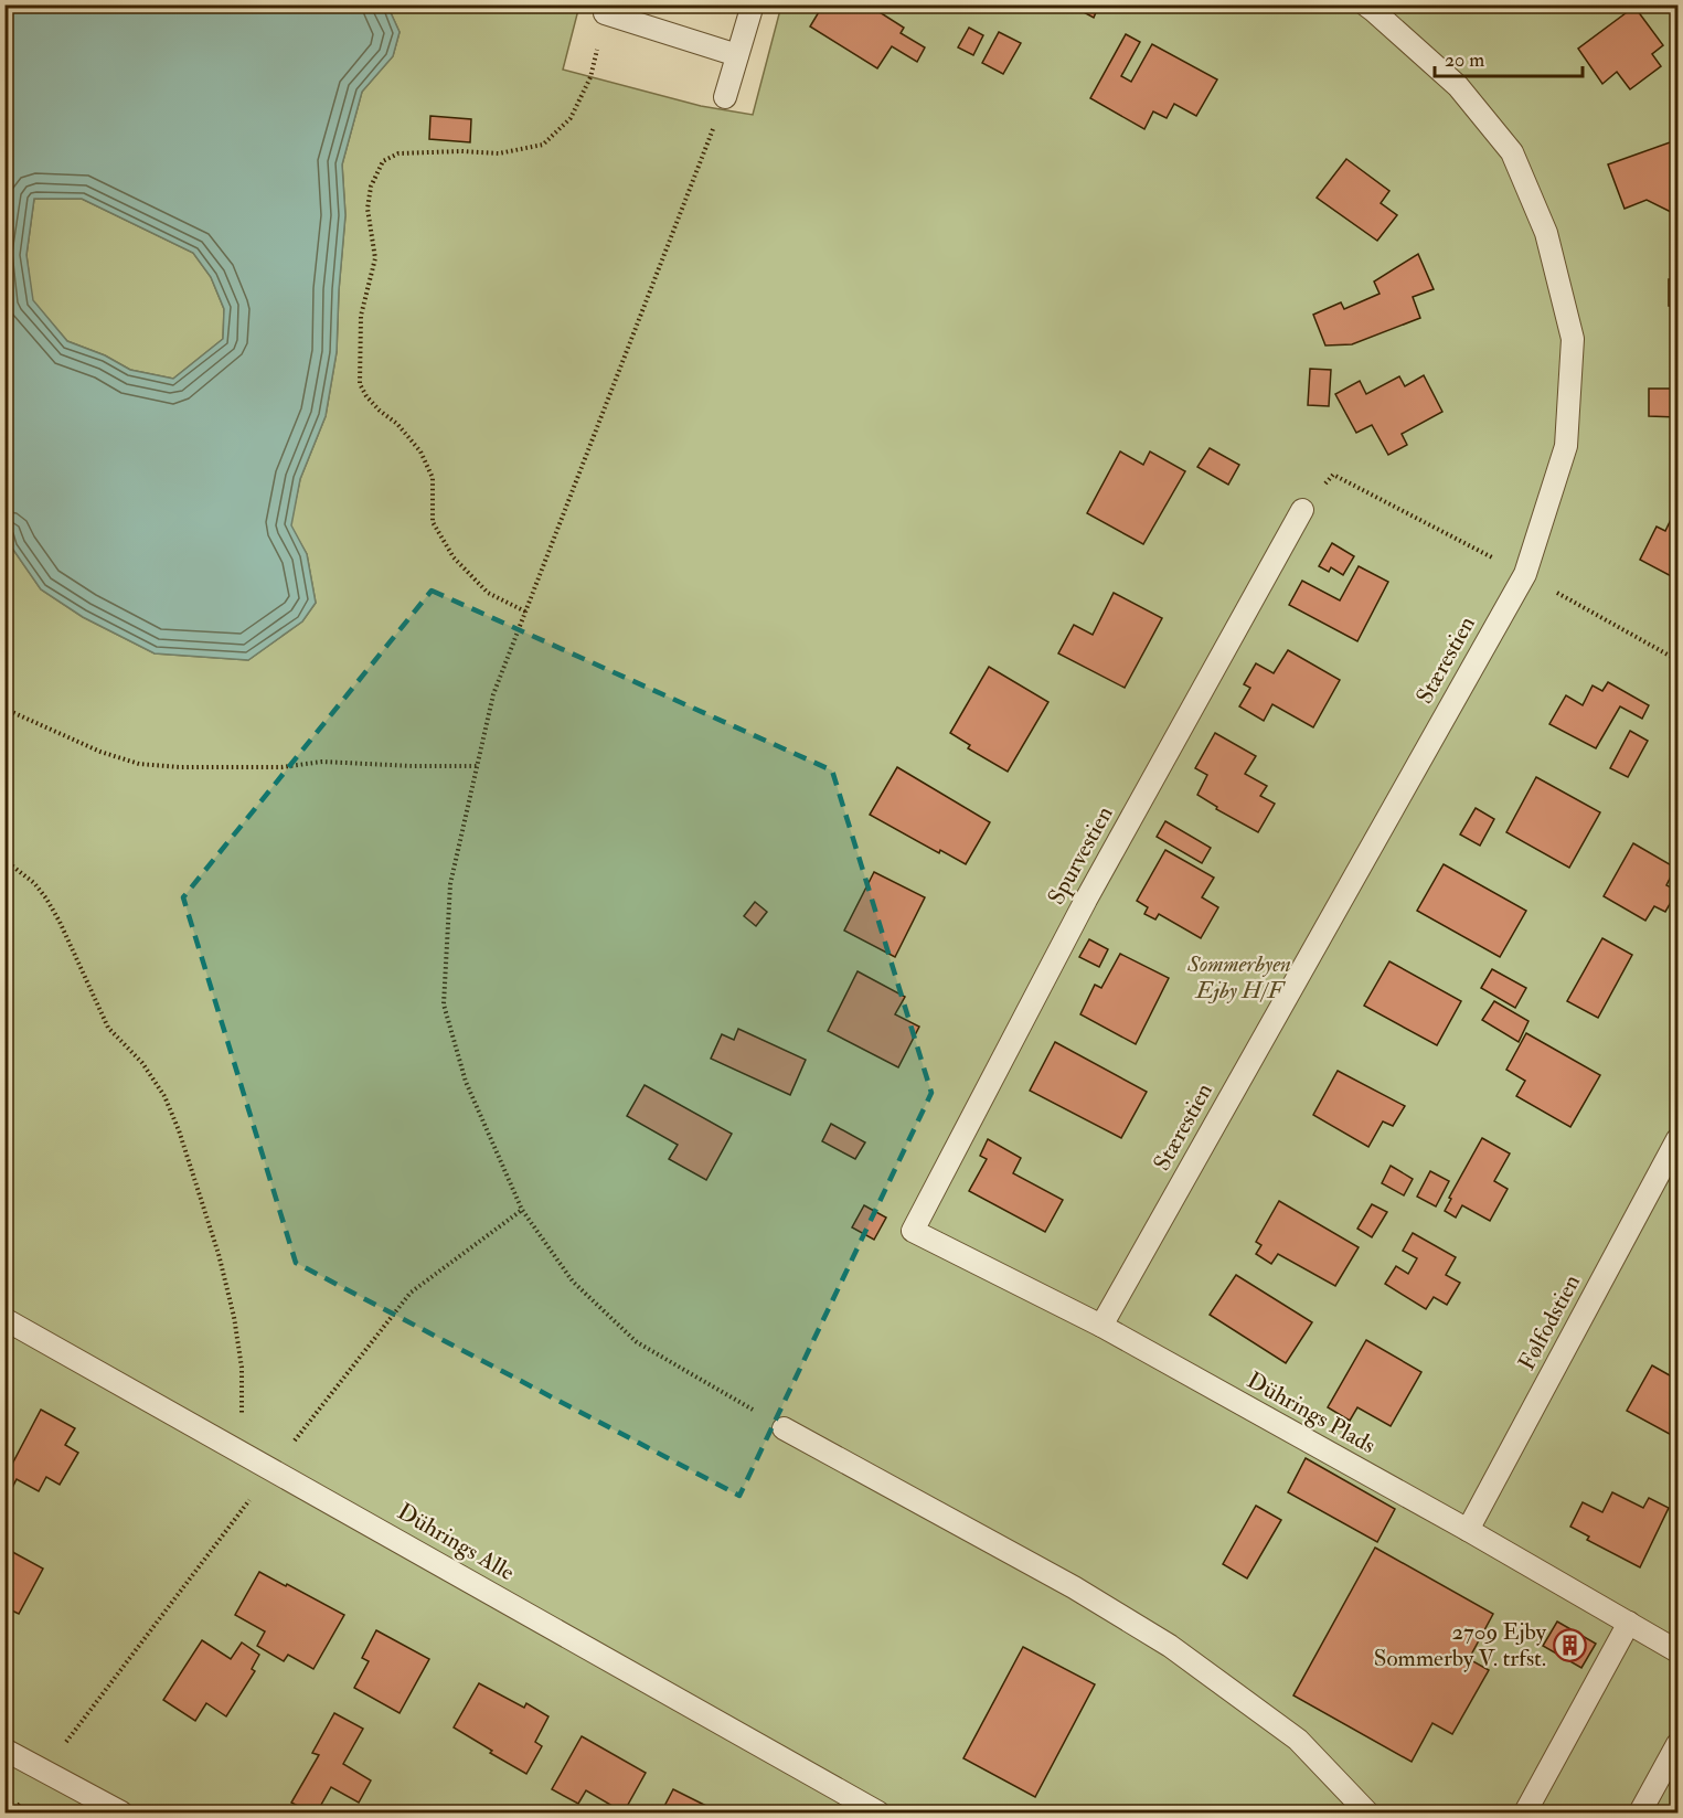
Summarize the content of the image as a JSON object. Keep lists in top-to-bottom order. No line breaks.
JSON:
{"streets":{"lane":["Stærestien","Spurvestien","Følfodstien","Dührings Plads","Dührings Alle"]},"crossings":[["Stærestien","Dührings Plads"],["Spurvestien","Dührings Plads"],["Følfodstien","Dührings Plads"]],"parks":["Sommerbyen Ejby H/F"],"places":{"building":["2709 Ejby Sommerby V. trfst."]},"scale_bar":"20 m"}
